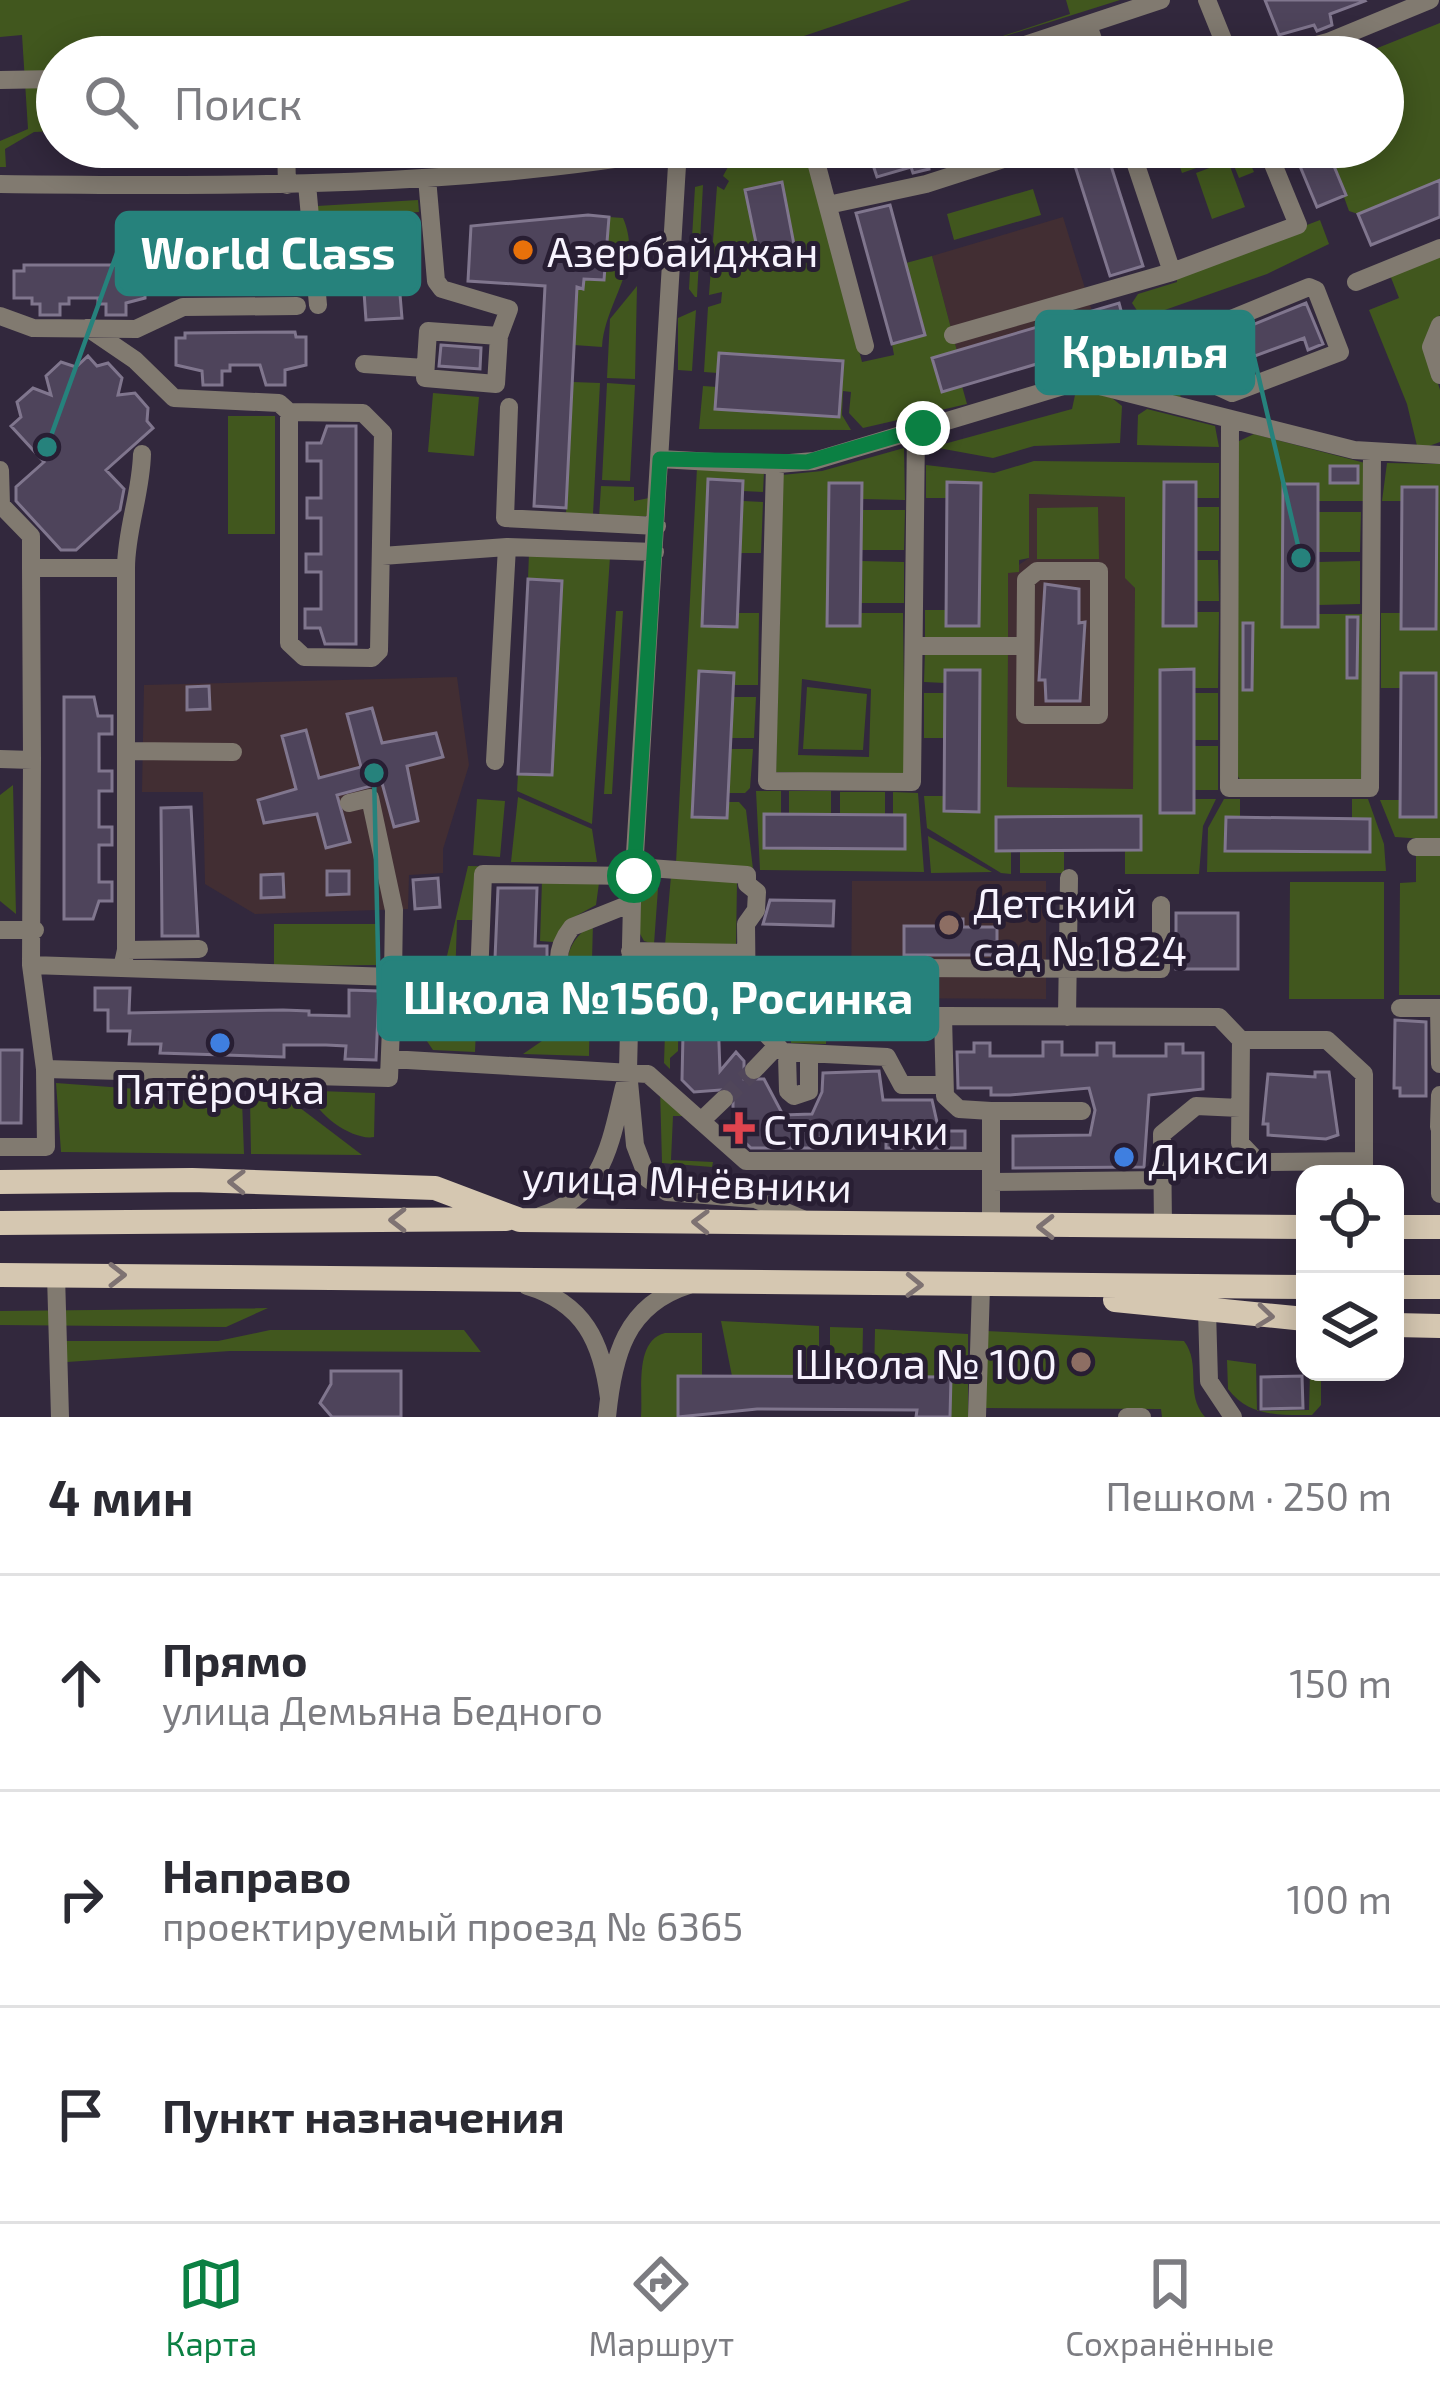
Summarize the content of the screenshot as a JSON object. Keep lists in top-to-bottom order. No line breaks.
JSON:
{"streets":{"main road":["улица Мнёвники"]},"places":{"other":["Азербайджан","World Class","Крылья","Школа №1560, Росинка","Детский сад №1824","Пятёрочка","Дикси","Школа № 100"],"health":["Столички"]},"page":{"search":"Поиск","heading":["4 мин","Пешком · 250 m"],"list":[["Прямо","улица Демьяна Бедного","150 m"],["Направо","проектируемый проезд № 6365","100 m"],"Пункт назначения"],"nav":["Карта","Маршрут","Сохранённые"]}}
